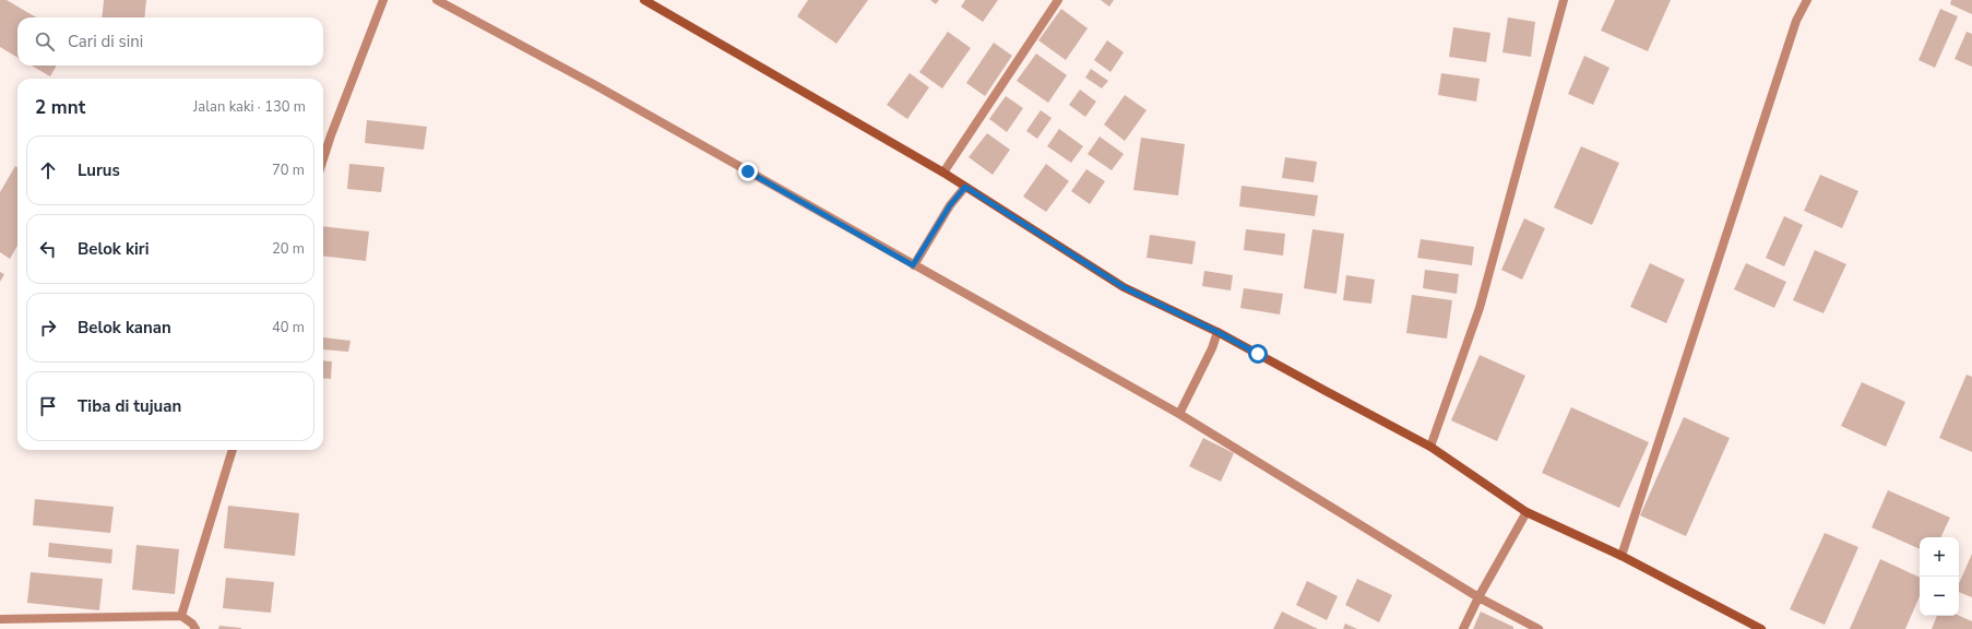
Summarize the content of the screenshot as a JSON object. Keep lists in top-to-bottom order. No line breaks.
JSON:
{"page":{"search":"Cari di sini","heading":["2 mnt","Jalan kaki · 130 m"],"list":[["Lurus","70 m"],["Belok kiri","20 m"],["Belok kanan","40 m"],"Tiba di tujuan"],"map_buttons":["+","−"]}}
